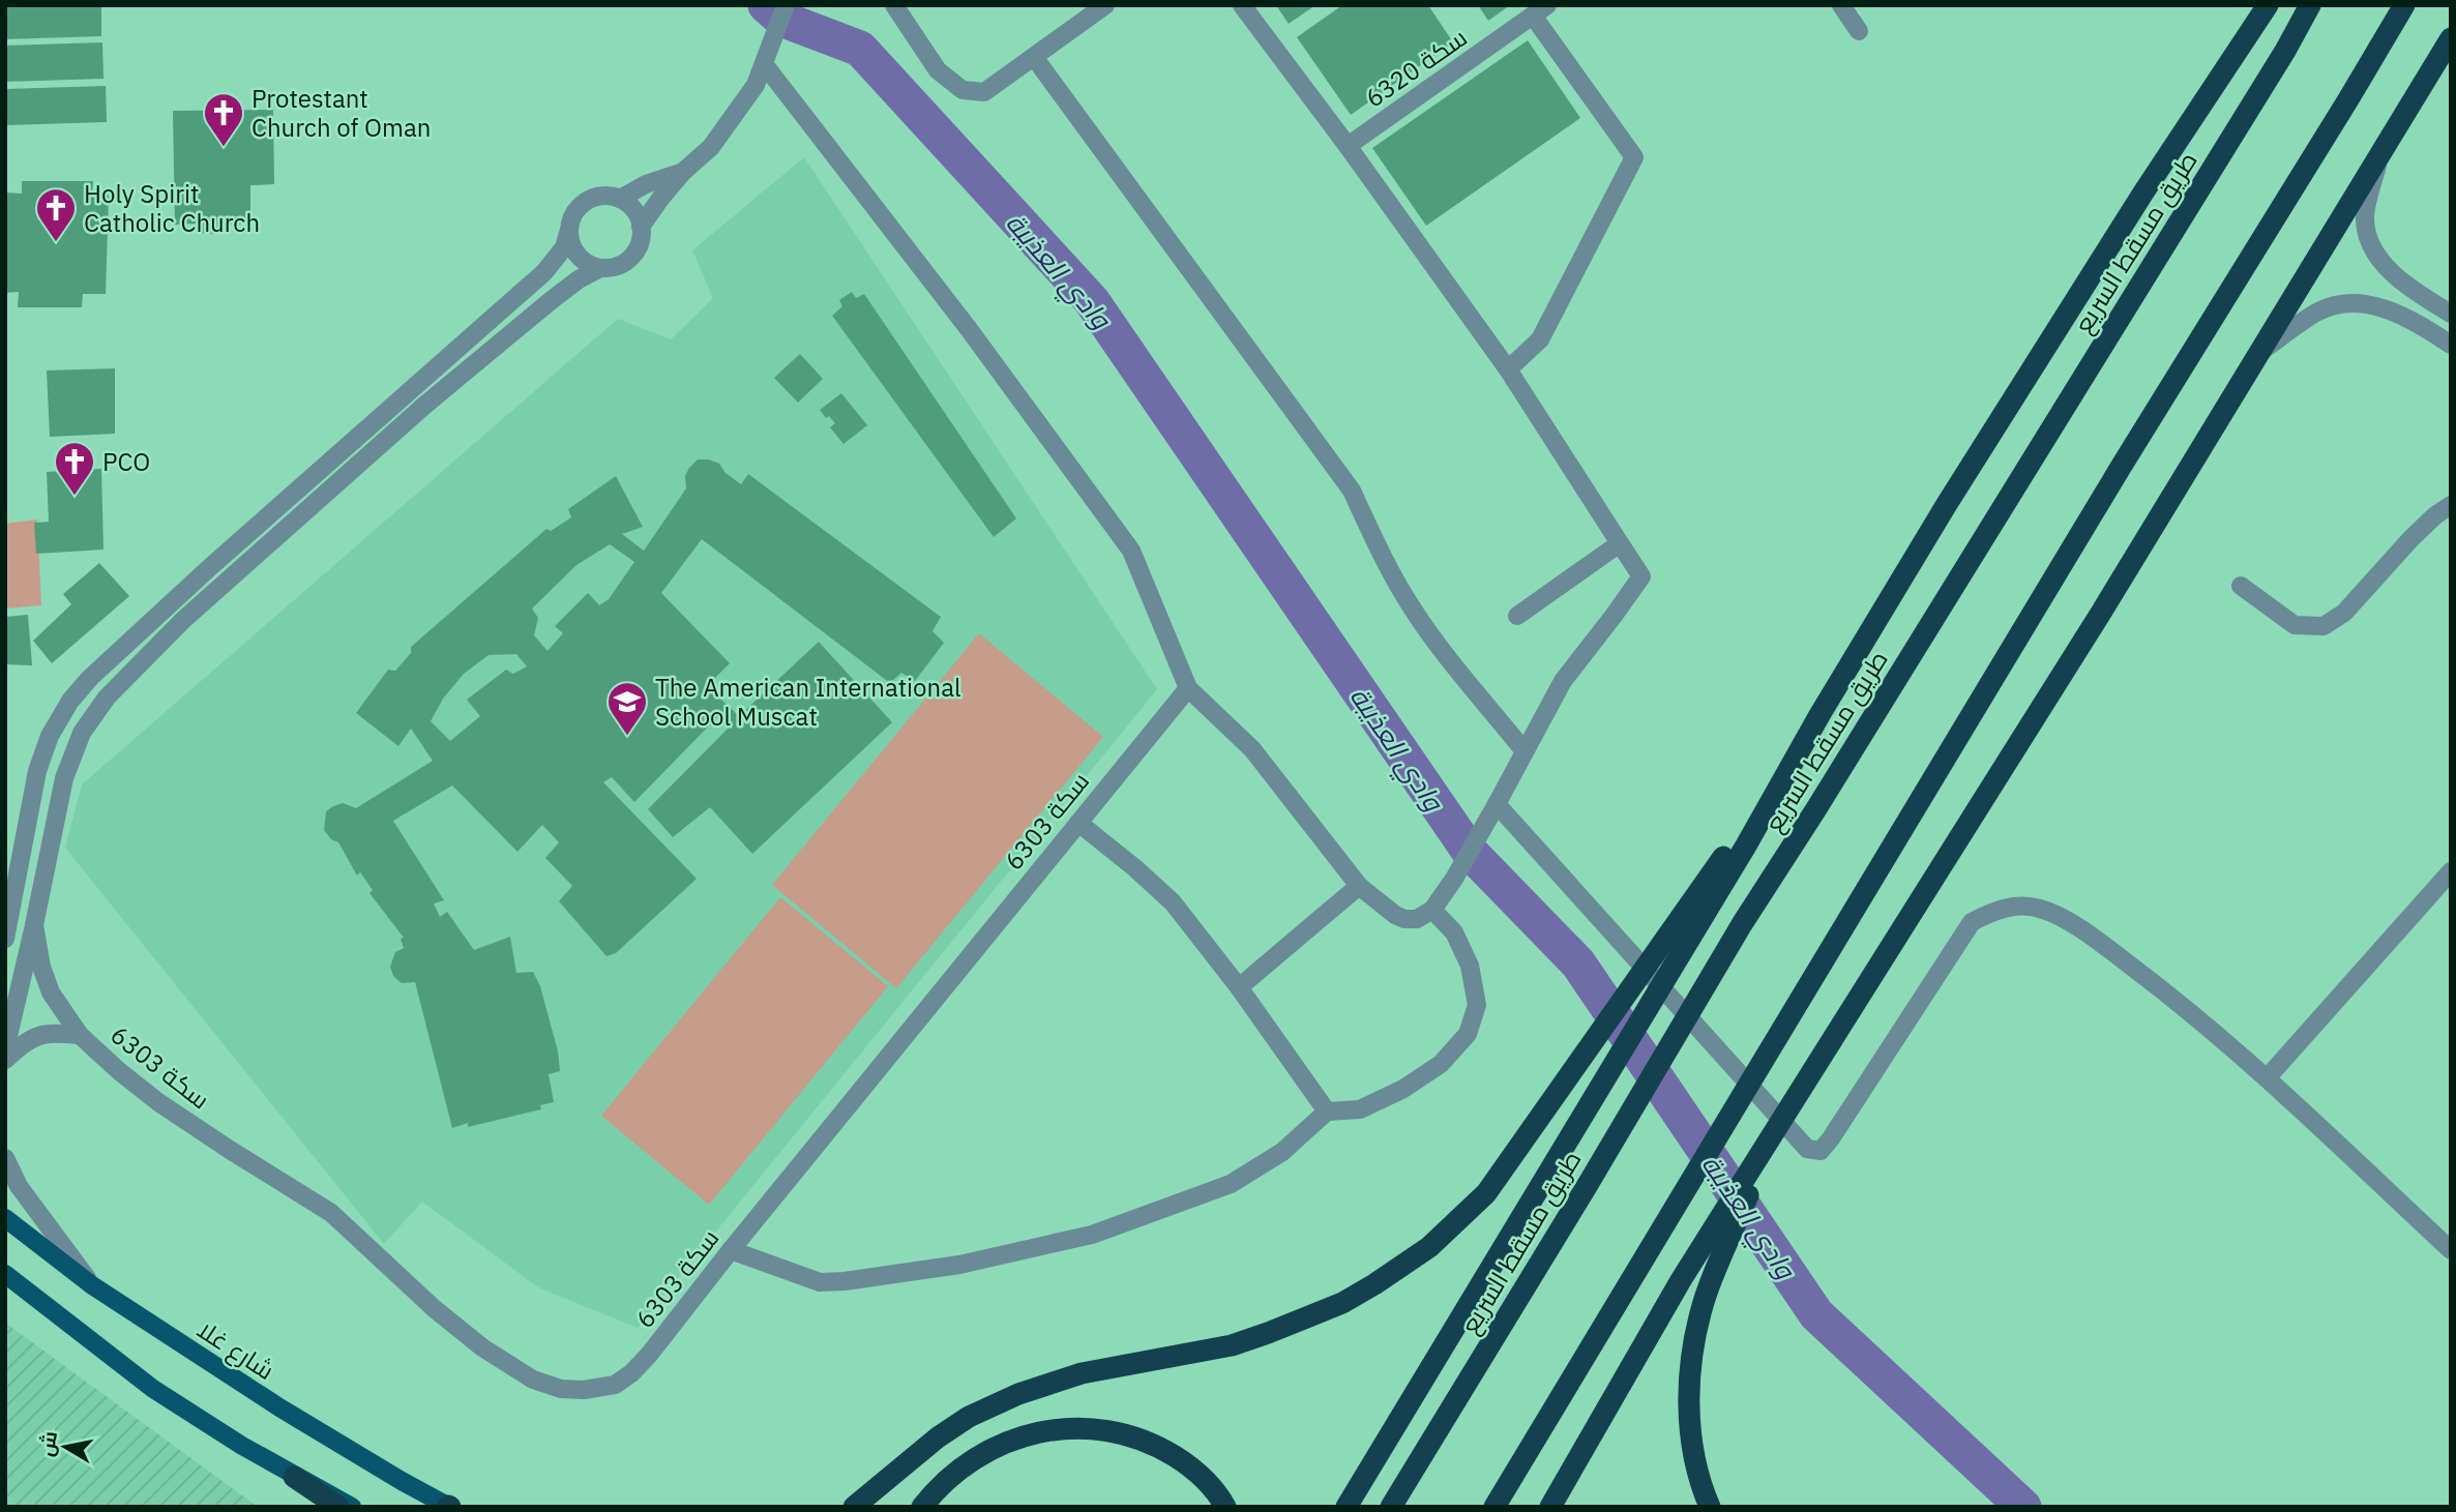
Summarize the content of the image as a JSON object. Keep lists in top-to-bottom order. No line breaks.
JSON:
{"streets":{"highway":["طريق مسقط السريع"],"main road":["شارع غلا"],"street":["سكة 6320","سكة 6303"]},"water":["وادي العذيبة"],"places":{"church":["Protestant Church of Oman","Holy Spirit Catholic Church","PCO"],"school or university":["The American International School Muscat"]},"north":"left"}
